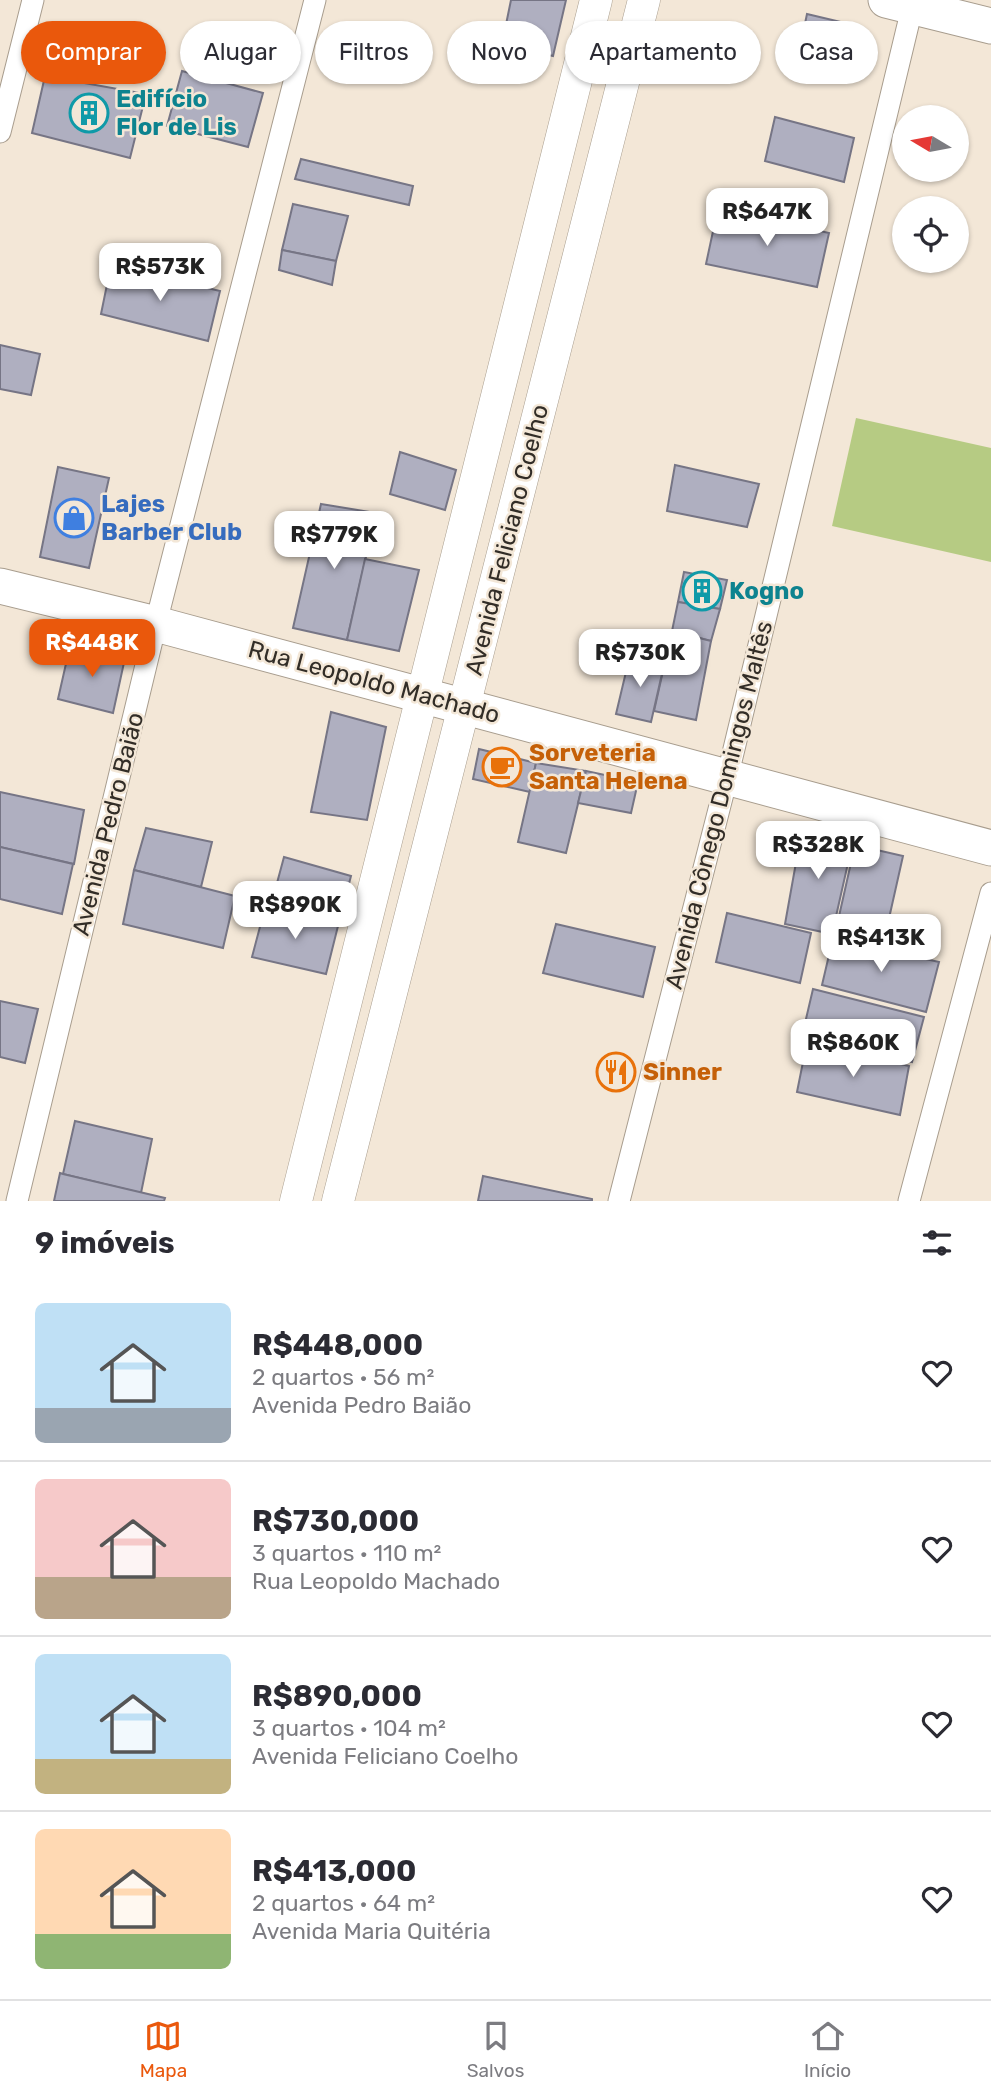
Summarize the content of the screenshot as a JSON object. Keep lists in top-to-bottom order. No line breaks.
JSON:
{"streets":{"main road":["Rua Leopoldo Machado"],"street":["Avenida Feliciano Coelho","Avenida Cônego Domingos Maltês","Avenida Pedro Baião"]},"crossings":[["Avenida Feliciano Coelho","Rua Leopoldo Machado"],["Rua Leopoldo Machado","Avenida Cônego Domingos Maltês"],["Rua Leopoldo Machado","Avenida Pedro Baião"]],"places":{"building":["Edifício Flor de Lis","Kogno"],"shop":["Lajes Barber Club"],"cafe":["Sorveteria Santa Helena"],"restaurant":["Sinner"]},"north":"left","page":{"chip":["Comprar","Alugar","Filtros","Novo","Apartamento","Casa"],"price":["R$647K","R$573K","R$779K","R$448K","R$730K","R$328K","R$890K","R$413K","R$860K"],"heading":"9 imóveis","list":[{"name":"R$448,000","note":"2 quartos · 56 m² · Avenida Pedro Baião"},{"name":"R$730,000","note":"3 quartos · 110 m² · Rua Leopoldo Machado"},{"name":"R$890,000","note":"3 quartos · 104 m² · Avenida Feliciano Coelho"},{"name":"R$413,000","note":"2 quartos · 64 m² · Avenida Maria Quitéria"}],"tabs":["Mapa","Salvos","Início"]}}
